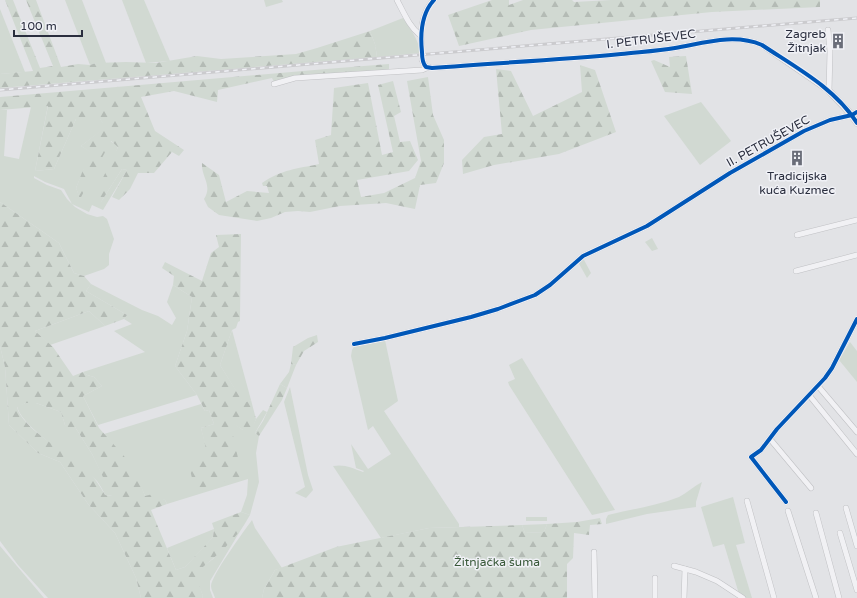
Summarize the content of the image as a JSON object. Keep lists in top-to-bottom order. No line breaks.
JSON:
{"streets":{"street":["I. PETRUŠEVEC","II. PETRUŠEVEC"]},"crossings":[["I. PETRUŠEVEC","II. PETRUŠEVEC"]],"parks":["Žitnjačka šuma"],"places":{"building":["Zagreb Žitnjak","Tradicijska kuća Kuzmec"]},"scale_bar":"100 m"}
